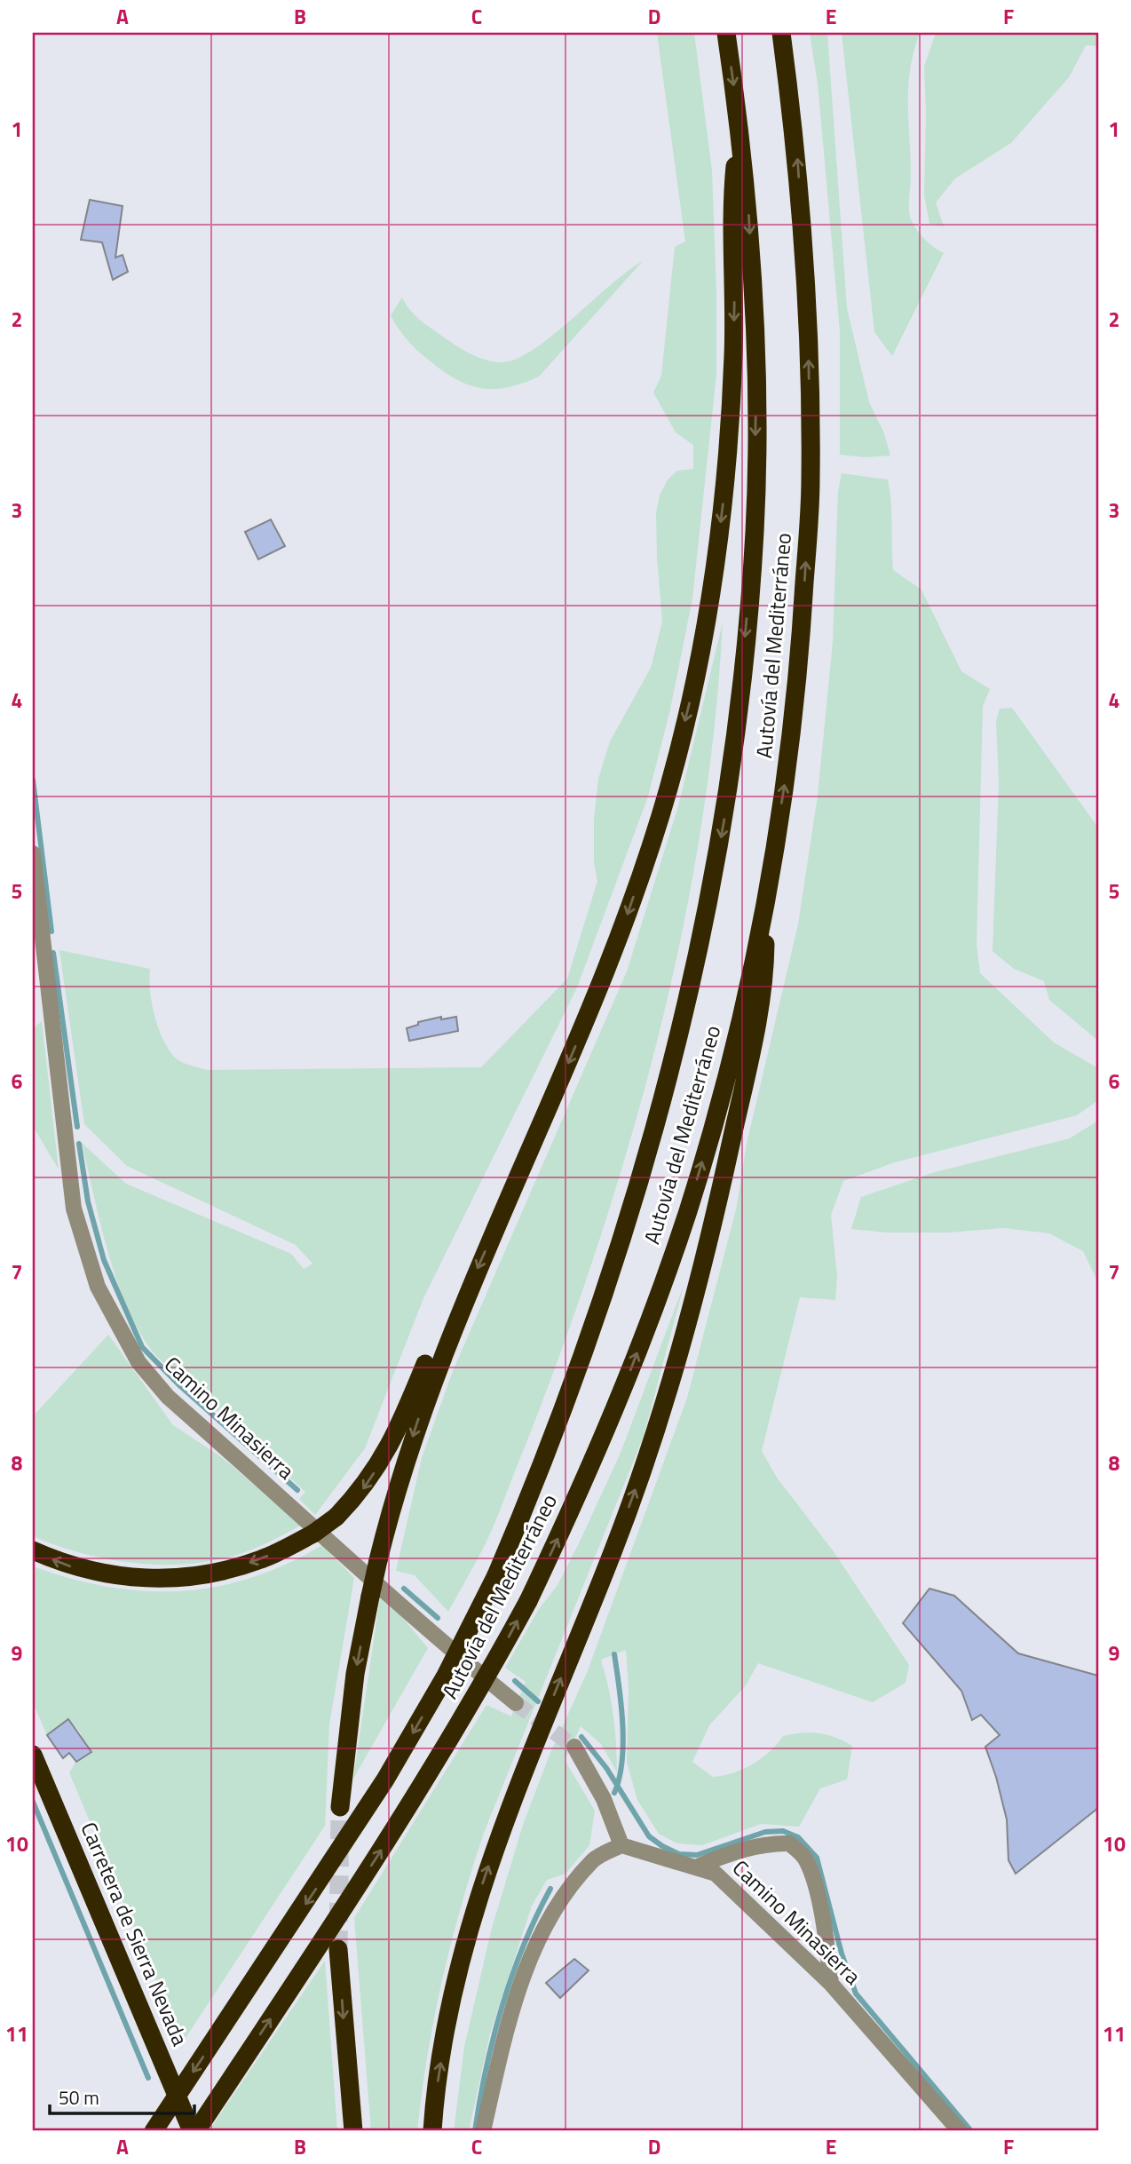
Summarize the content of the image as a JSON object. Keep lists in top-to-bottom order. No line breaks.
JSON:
{"streets":{"highway":["Autovía del Mediterráneo","Carretera de Sierra Nevada"],"street":["Camino Minasierra"]},"crossings":[["Autovía del Mediterráneo","Carretera de Sierra Nevada"]],"scale_bar":"50 m","grid":{"columns":["A","B","C","D","E","F"],"rows":["1","2","3","4","5","6","7","8","9","10","11"]}}
